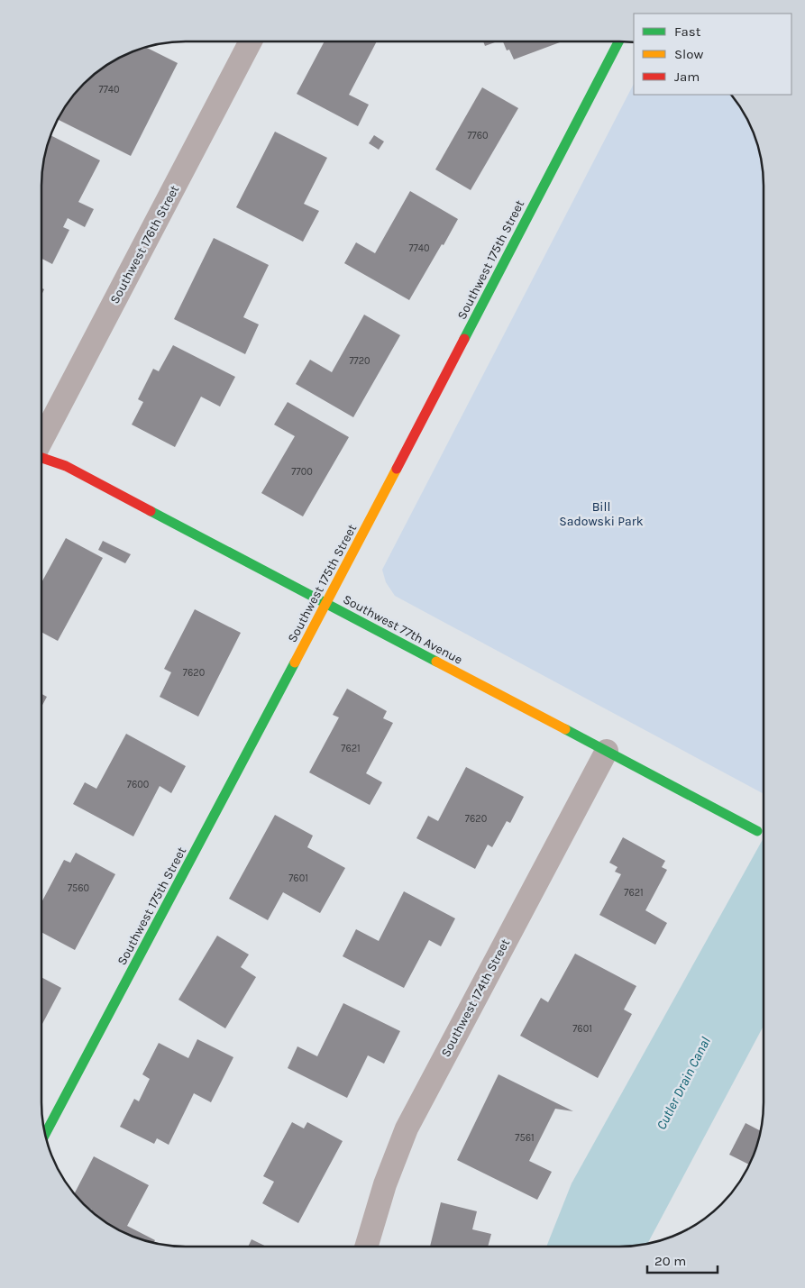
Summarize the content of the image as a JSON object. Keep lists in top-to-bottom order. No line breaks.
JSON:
{"streets":{"street":["Southwest 176th Street","Southwest 175th Street","Southwest 77th Avenue","Southwest 174th Street"]},"crossings":[["Southwest 175th Street","Southwest 77th Avenue"],["Southwest 77th Avenue","Southwest 174th Street"]],"water":["Cutler Drain Canal"],"parks":["Bill Sadowski Park"],"house_numbers":["7740","7760","7740","7720","7700","7620","7621","7600","7620","7601","7560","7621","7601","7561"],"legend":["Fast","Slow","Jam"],"scale_bar":"20 m"}
